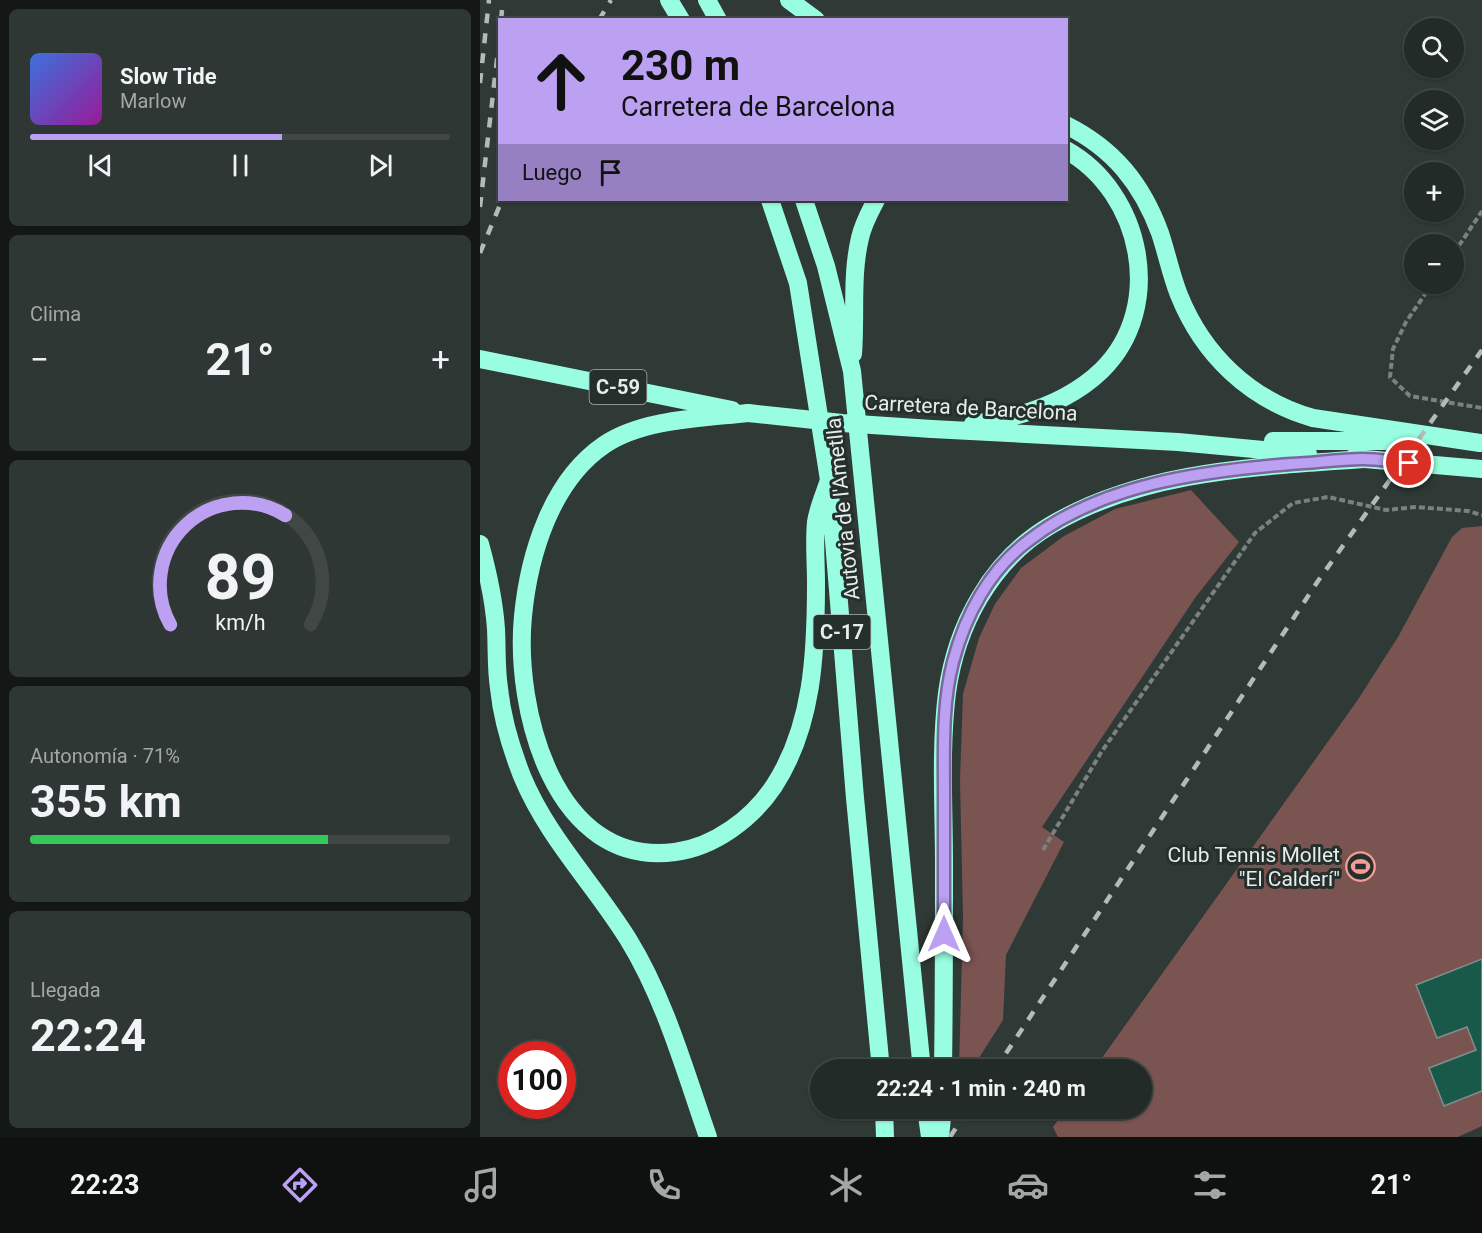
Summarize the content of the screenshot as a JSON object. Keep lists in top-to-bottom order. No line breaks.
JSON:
{"streets":{"highway":["C-59","Carretera de Barcelona","Autovia de l'Ametlla","C-17"]},"places":{"sports":["Club Tennis Mollet \"El Calderí\""]},"page":{"map_buttons":["+","−"],"turn":["230 m","Carretera de Barcelona"],"song":["Slow Tide","Marlow"],"then":"Luego","tile":["Clima",["Autonomía · 71%","355 km"],["Llegada","22:24"]],"heat":["−","21°","+"],"limit":"100","trip":"22:24 · 1 min · 240 m","tabs":["22:23","21°"],"gauge":["89","km/h"]}}
